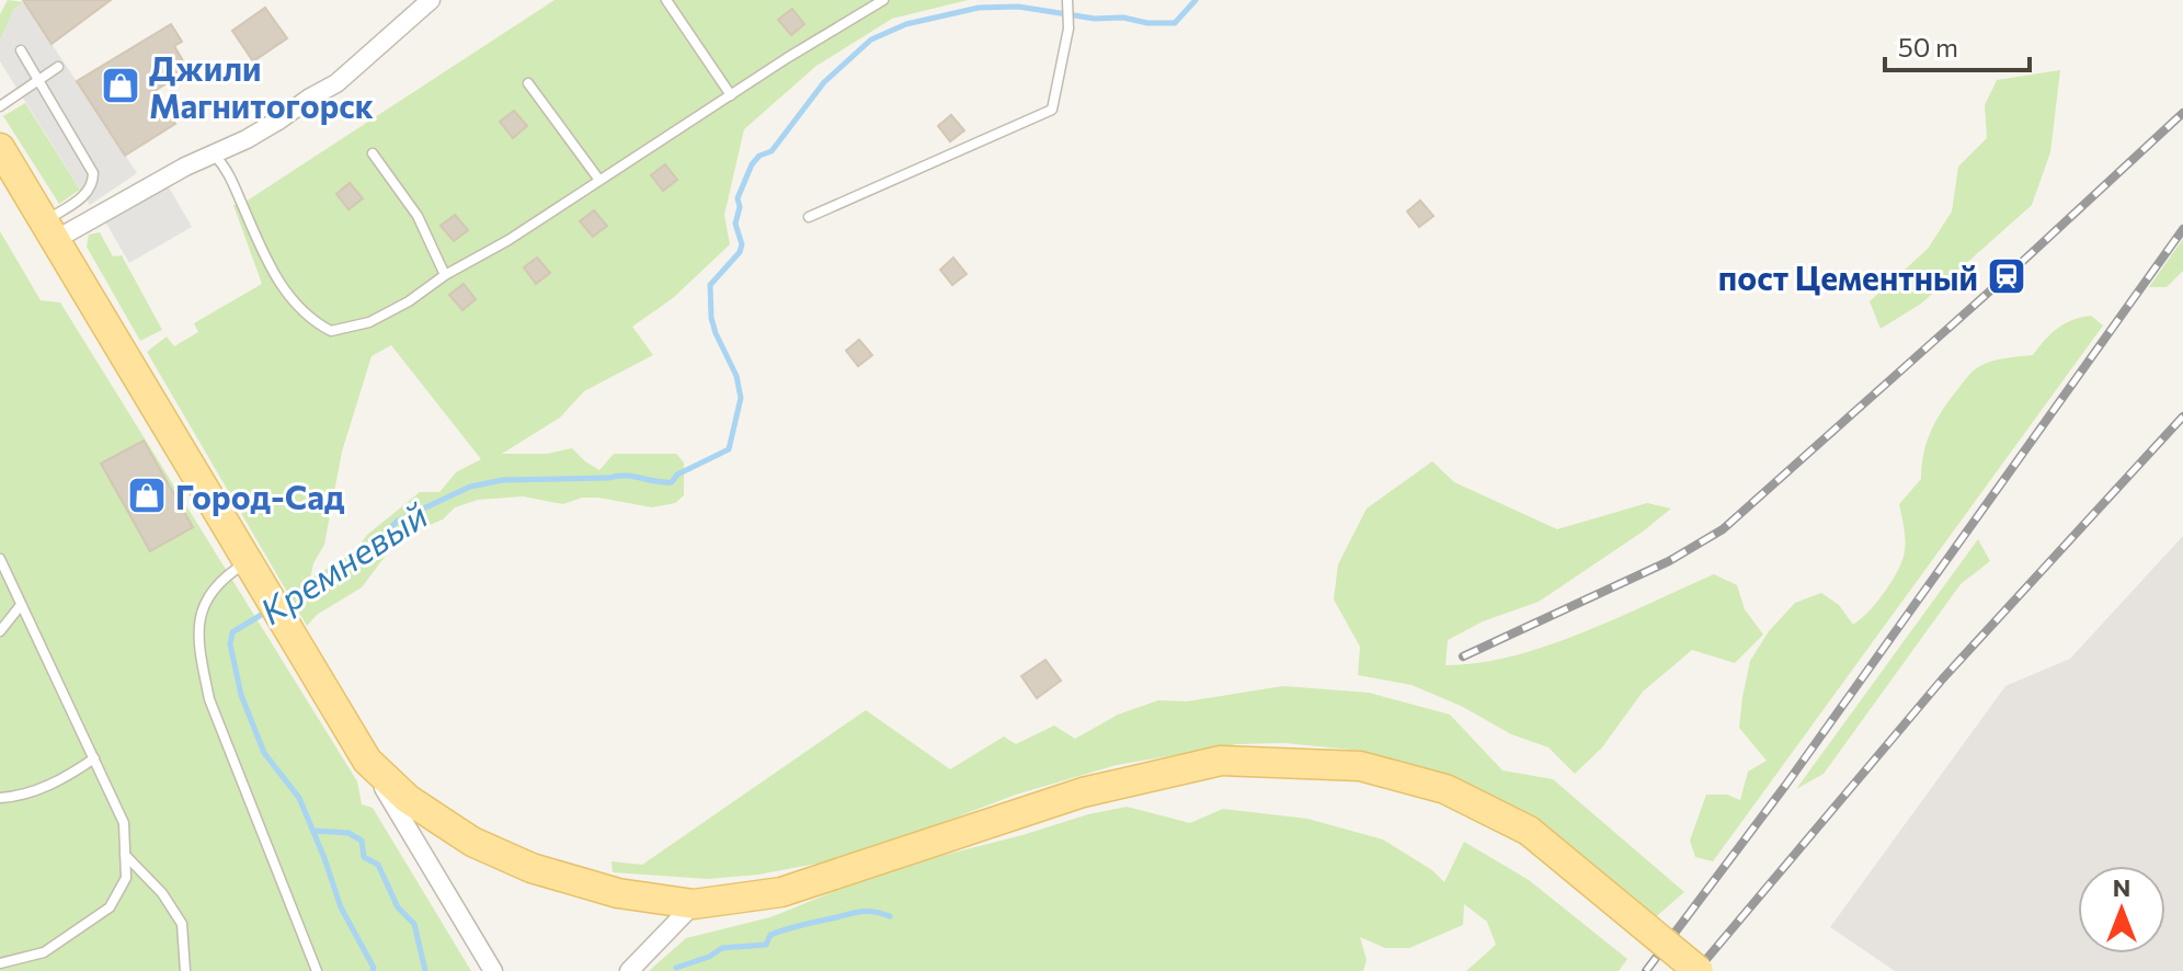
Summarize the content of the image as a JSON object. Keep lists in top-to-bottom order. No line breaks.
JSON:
{"water":["Кремневый"],"places":{"shop":["Джили Магнитогорск","Город-Сад"],"station":["пост Цементный"]},"scale_bar":"50 m","north":"top"}
